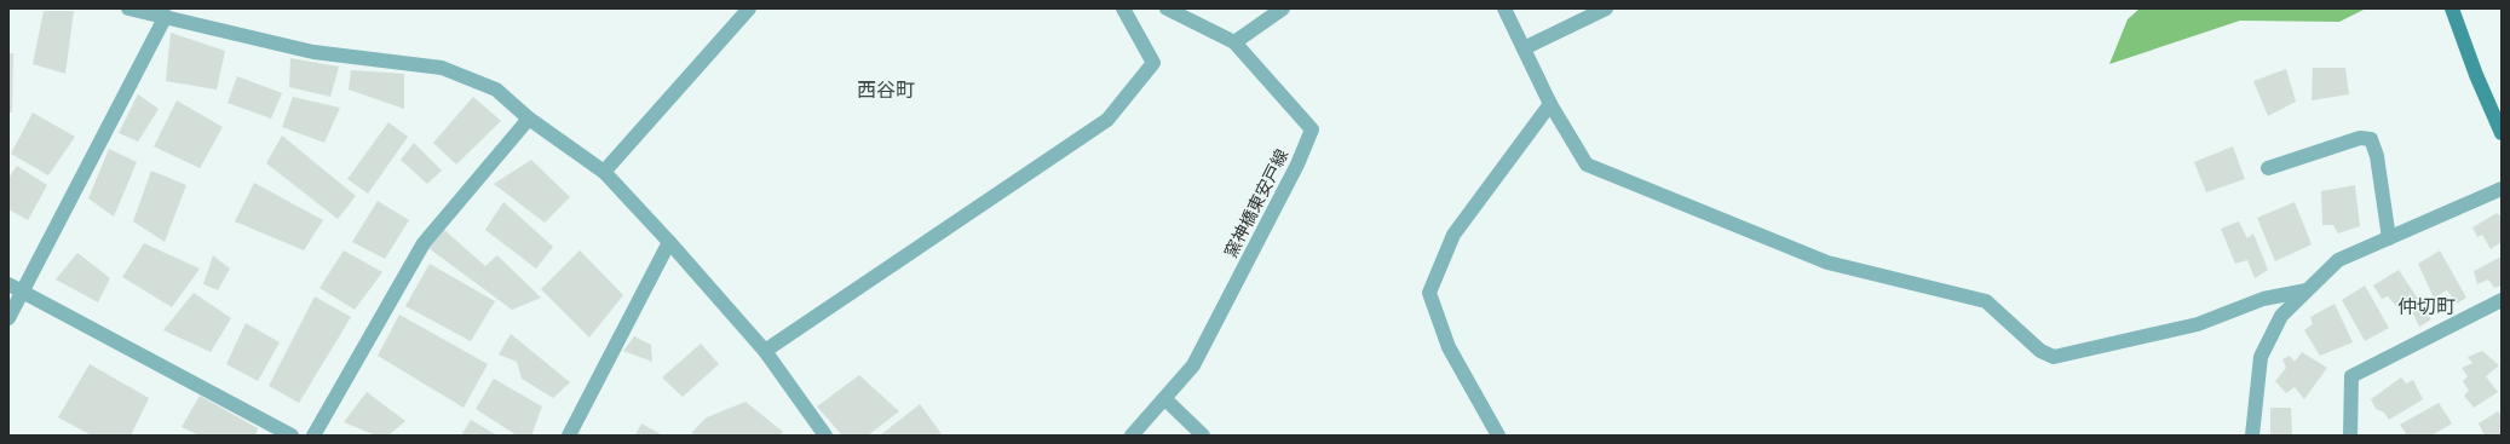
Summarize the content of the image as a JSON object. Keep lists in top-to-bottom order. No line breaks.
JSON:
{"streets":{"street":["窯神橋東安戸線"]},"districts":["西谷町","仲切町"]}
